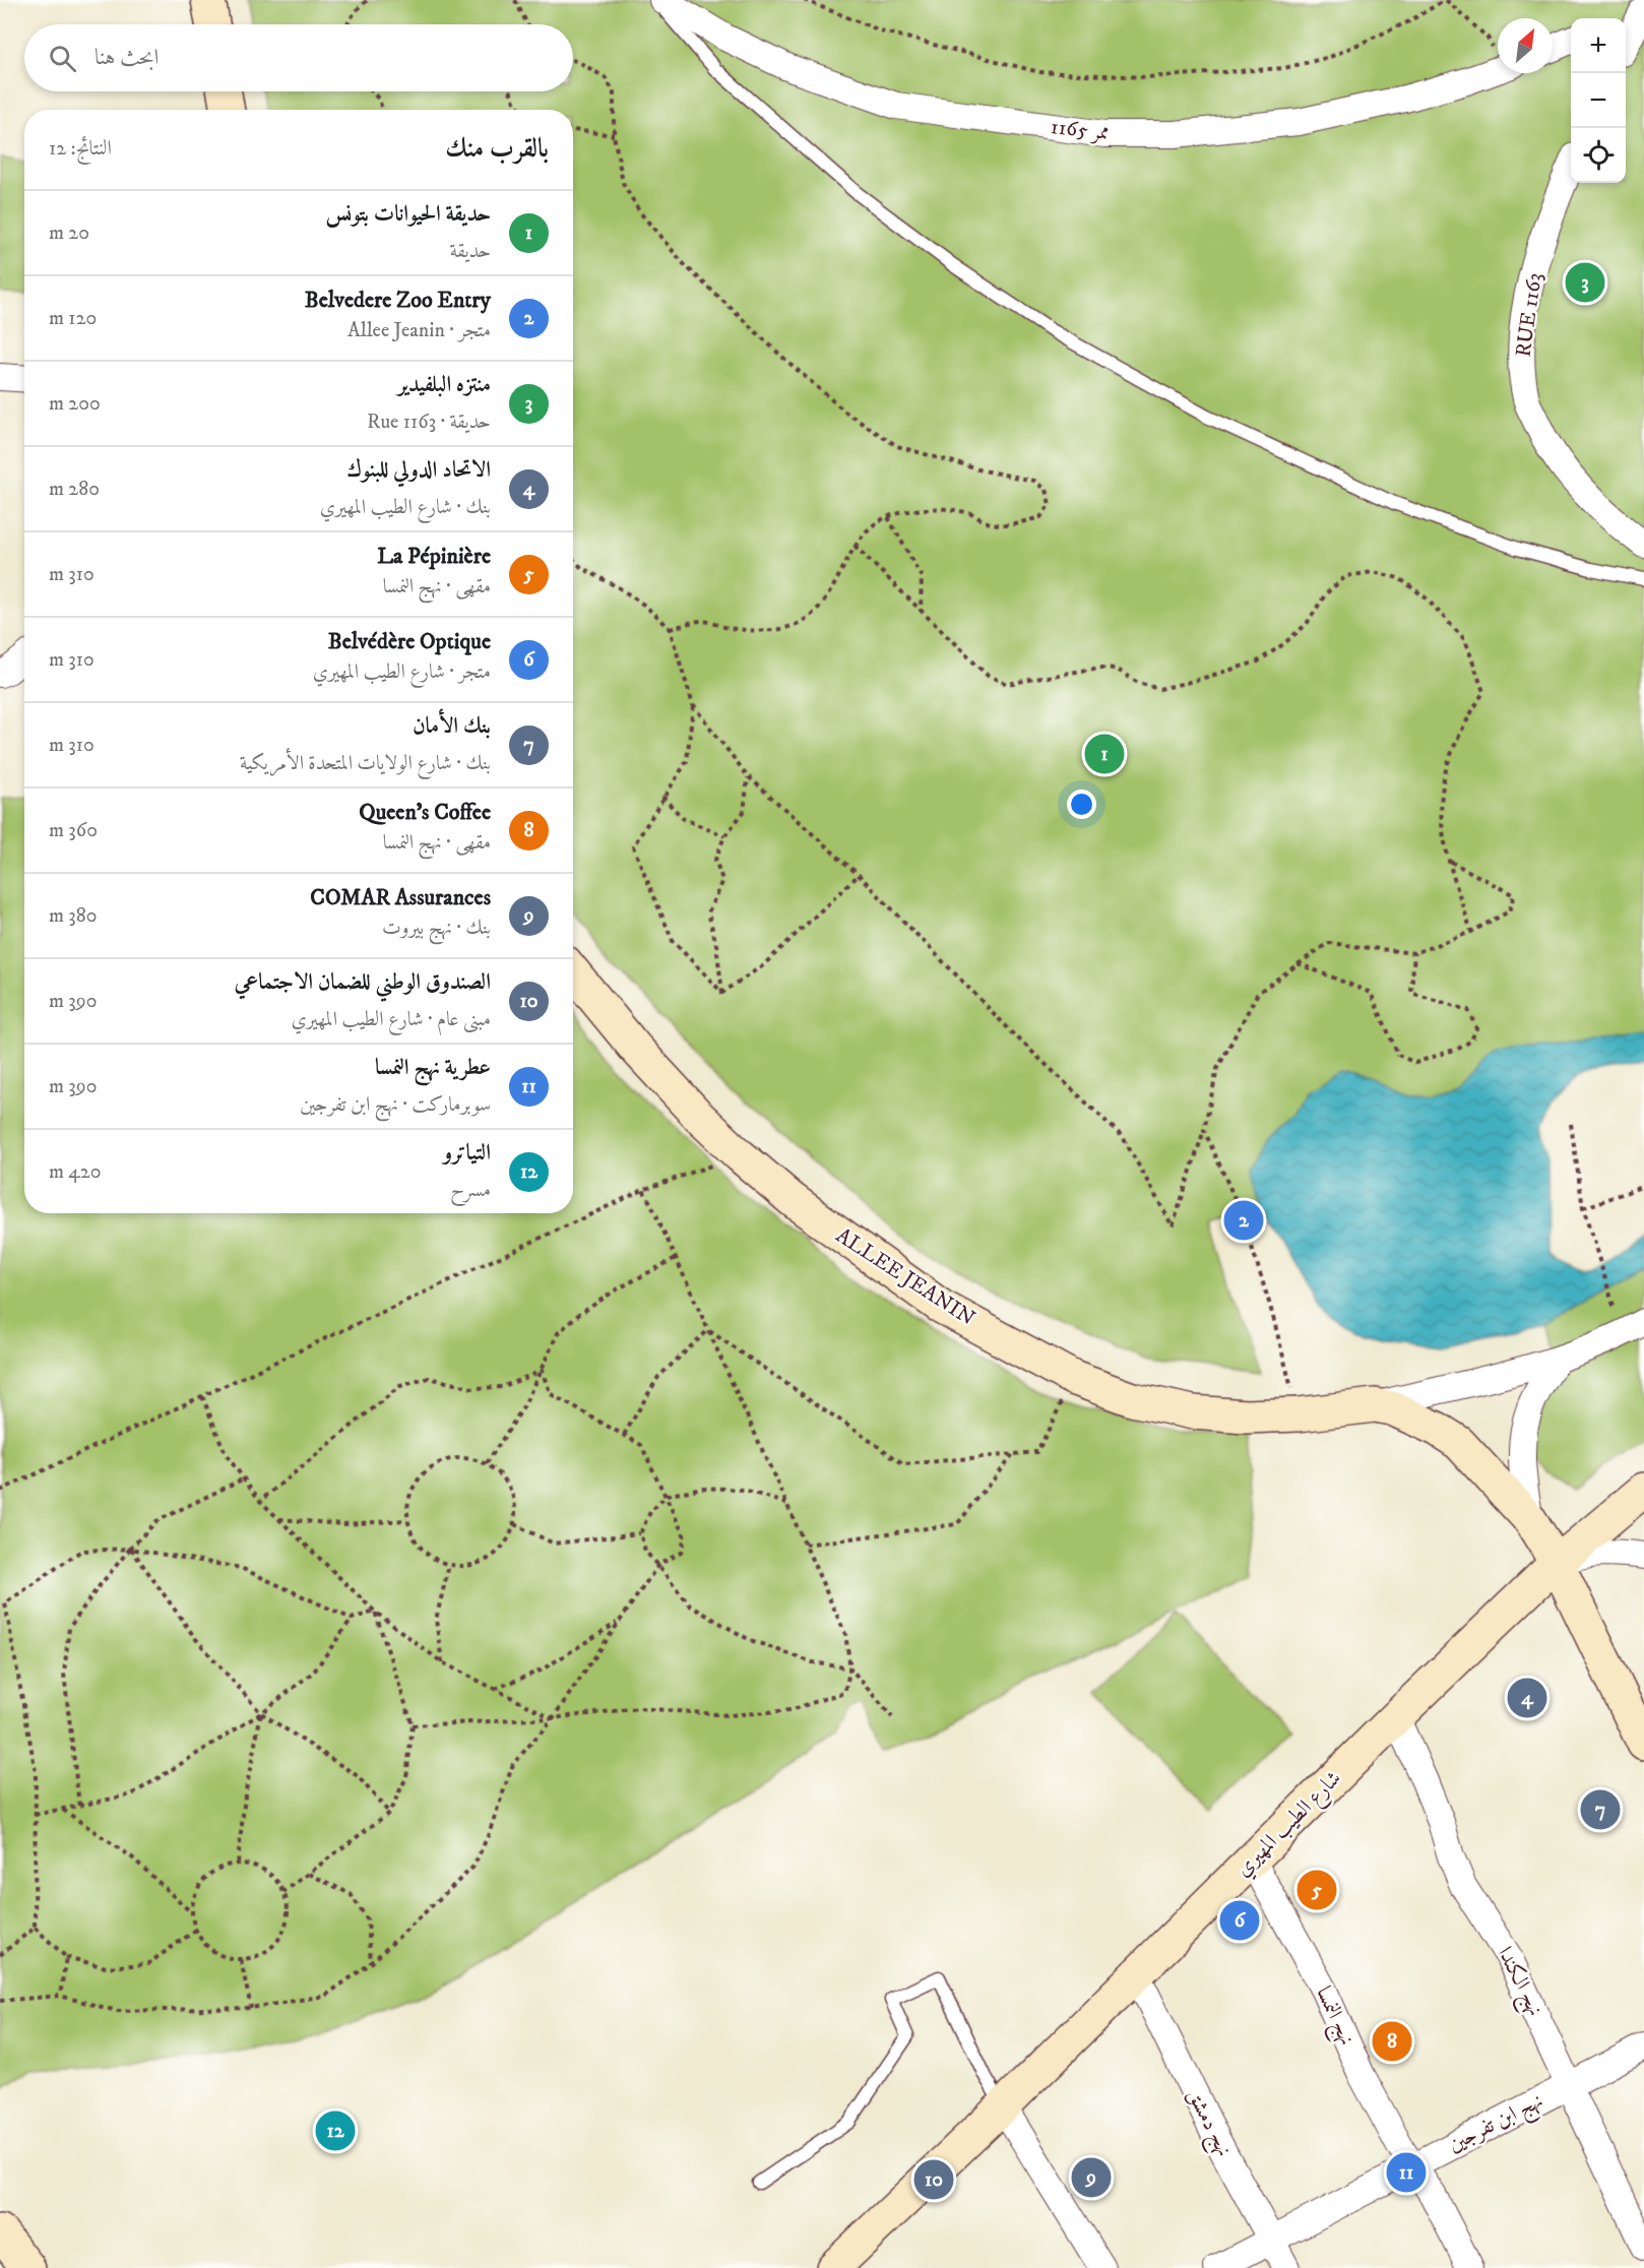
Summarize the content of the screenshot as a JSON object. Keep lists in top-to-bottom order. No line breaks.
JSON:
{"streets":{"main road":["ALLEE JEANIN","شارع الطيب المهيري"],"street":["ممر 1165","RUE 1163","نهج الكندا","نهج النمسا","نهج دمشق","نهج ابن تفرجين"]},"crossings":[["شارع الطيب المهيري","نهج الكندا"],["شارع الطيب المهيري","نهج النمسا"],["شارع الطيب المهيري","نهج دمشق"],["نهج الكندا","نهج ابن تفرجين"],["نهج النمسا","نهج ابن تفرجين"],["نهج دمشق","نهج ابن تفرجين"]],"north":"top right","page":{"map_buttons":["+","−"],"search":"ابحث هنا","heading":["بالقرب منك","النتائج: 12"],"list":[{"mark":"1","name":"حديقة الحيوانات بتونس","note":"حديقة","value":"20 m"},{"mark":"2","name":"Belvedere Zoo Entry","note":"متجر · Allee Jeanin","value":"120 m"},{"mark":"3","name":"منتزه البلفيدير","note":"حديقة · Rue 1163","value":"200 m"},{"mark":"4","name":"الاتحاد الدولي للبنوك","note":"بنك · شارع الطيب المهيري","value":"280 m"},{"mark":"5","name":"La Pépinière","note":"مقهى · نهج النمسا","value":"310 m"},{"mark":"6","name":"Belvédère Optique","note":"متجر · شارع الطيب المهيري","value":"310 m"},{"mark":"7","name":"بنك الأمان","note":"بنك · شارع الولايات المتحدة الأمريكية","value":"310 m"},{"mark":"8","name":"Queen's Coffee","note":"مقهى · نهج النمسا","value":"360 m"},{"mark":"9","name":"COMAR Assurances","note":"بنك · نهج بيروت","value":"380 m"},{"mark":"10","name":"الصندوق الوطني للضمان الاجتماعي","note":"مبنى عام · شارع الطيب المهيري","value":"390 m"},{"mark":"11","name":"عطرية نهج النمسا","note":"سوبرماركت · نهج ابن تفرجين","value":"390 m"},{"mark":"12","name":"التياترو","note":"مسرح","value":"420 m"}],"pins":["3","1","2","4","7","5","6","8","12","11","9","10"]}}
